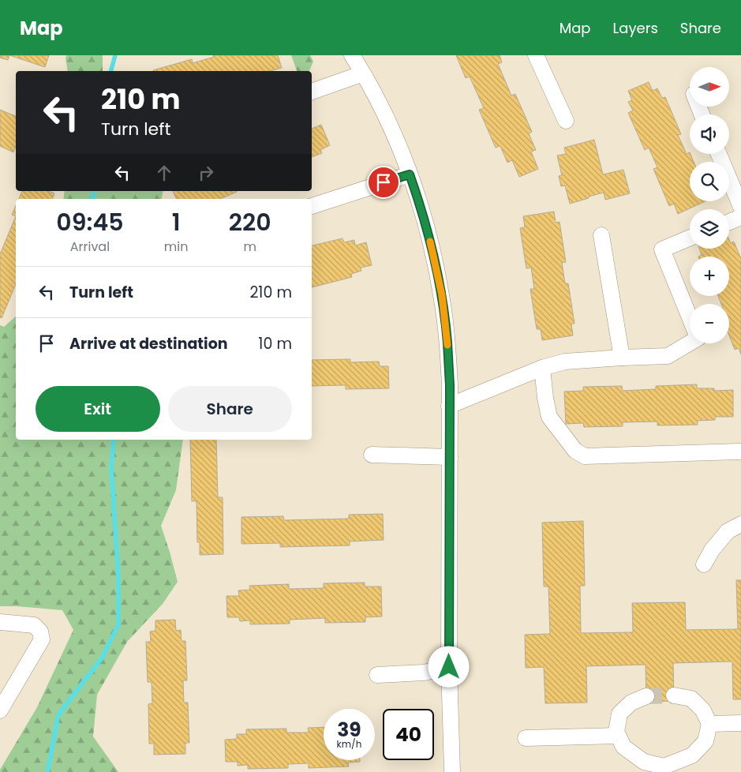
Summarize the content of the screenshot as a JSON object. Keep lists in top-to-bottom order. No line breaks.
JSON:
{"north":"right","page":{"header":"Map","nav":["Map","Layers","Share"],"map_buttons":["+","−"],"turn":["210 m","Turn left"],"eta":["09:45","Arrival","1","min","220","m"],"list":[{"name":"Turn left","value":"210 m"},{"name":"Arrive at destination","value":"10 m"}],"buttons":["Exit","Share"],"speed":"39 km/h","limit":"40"}}
